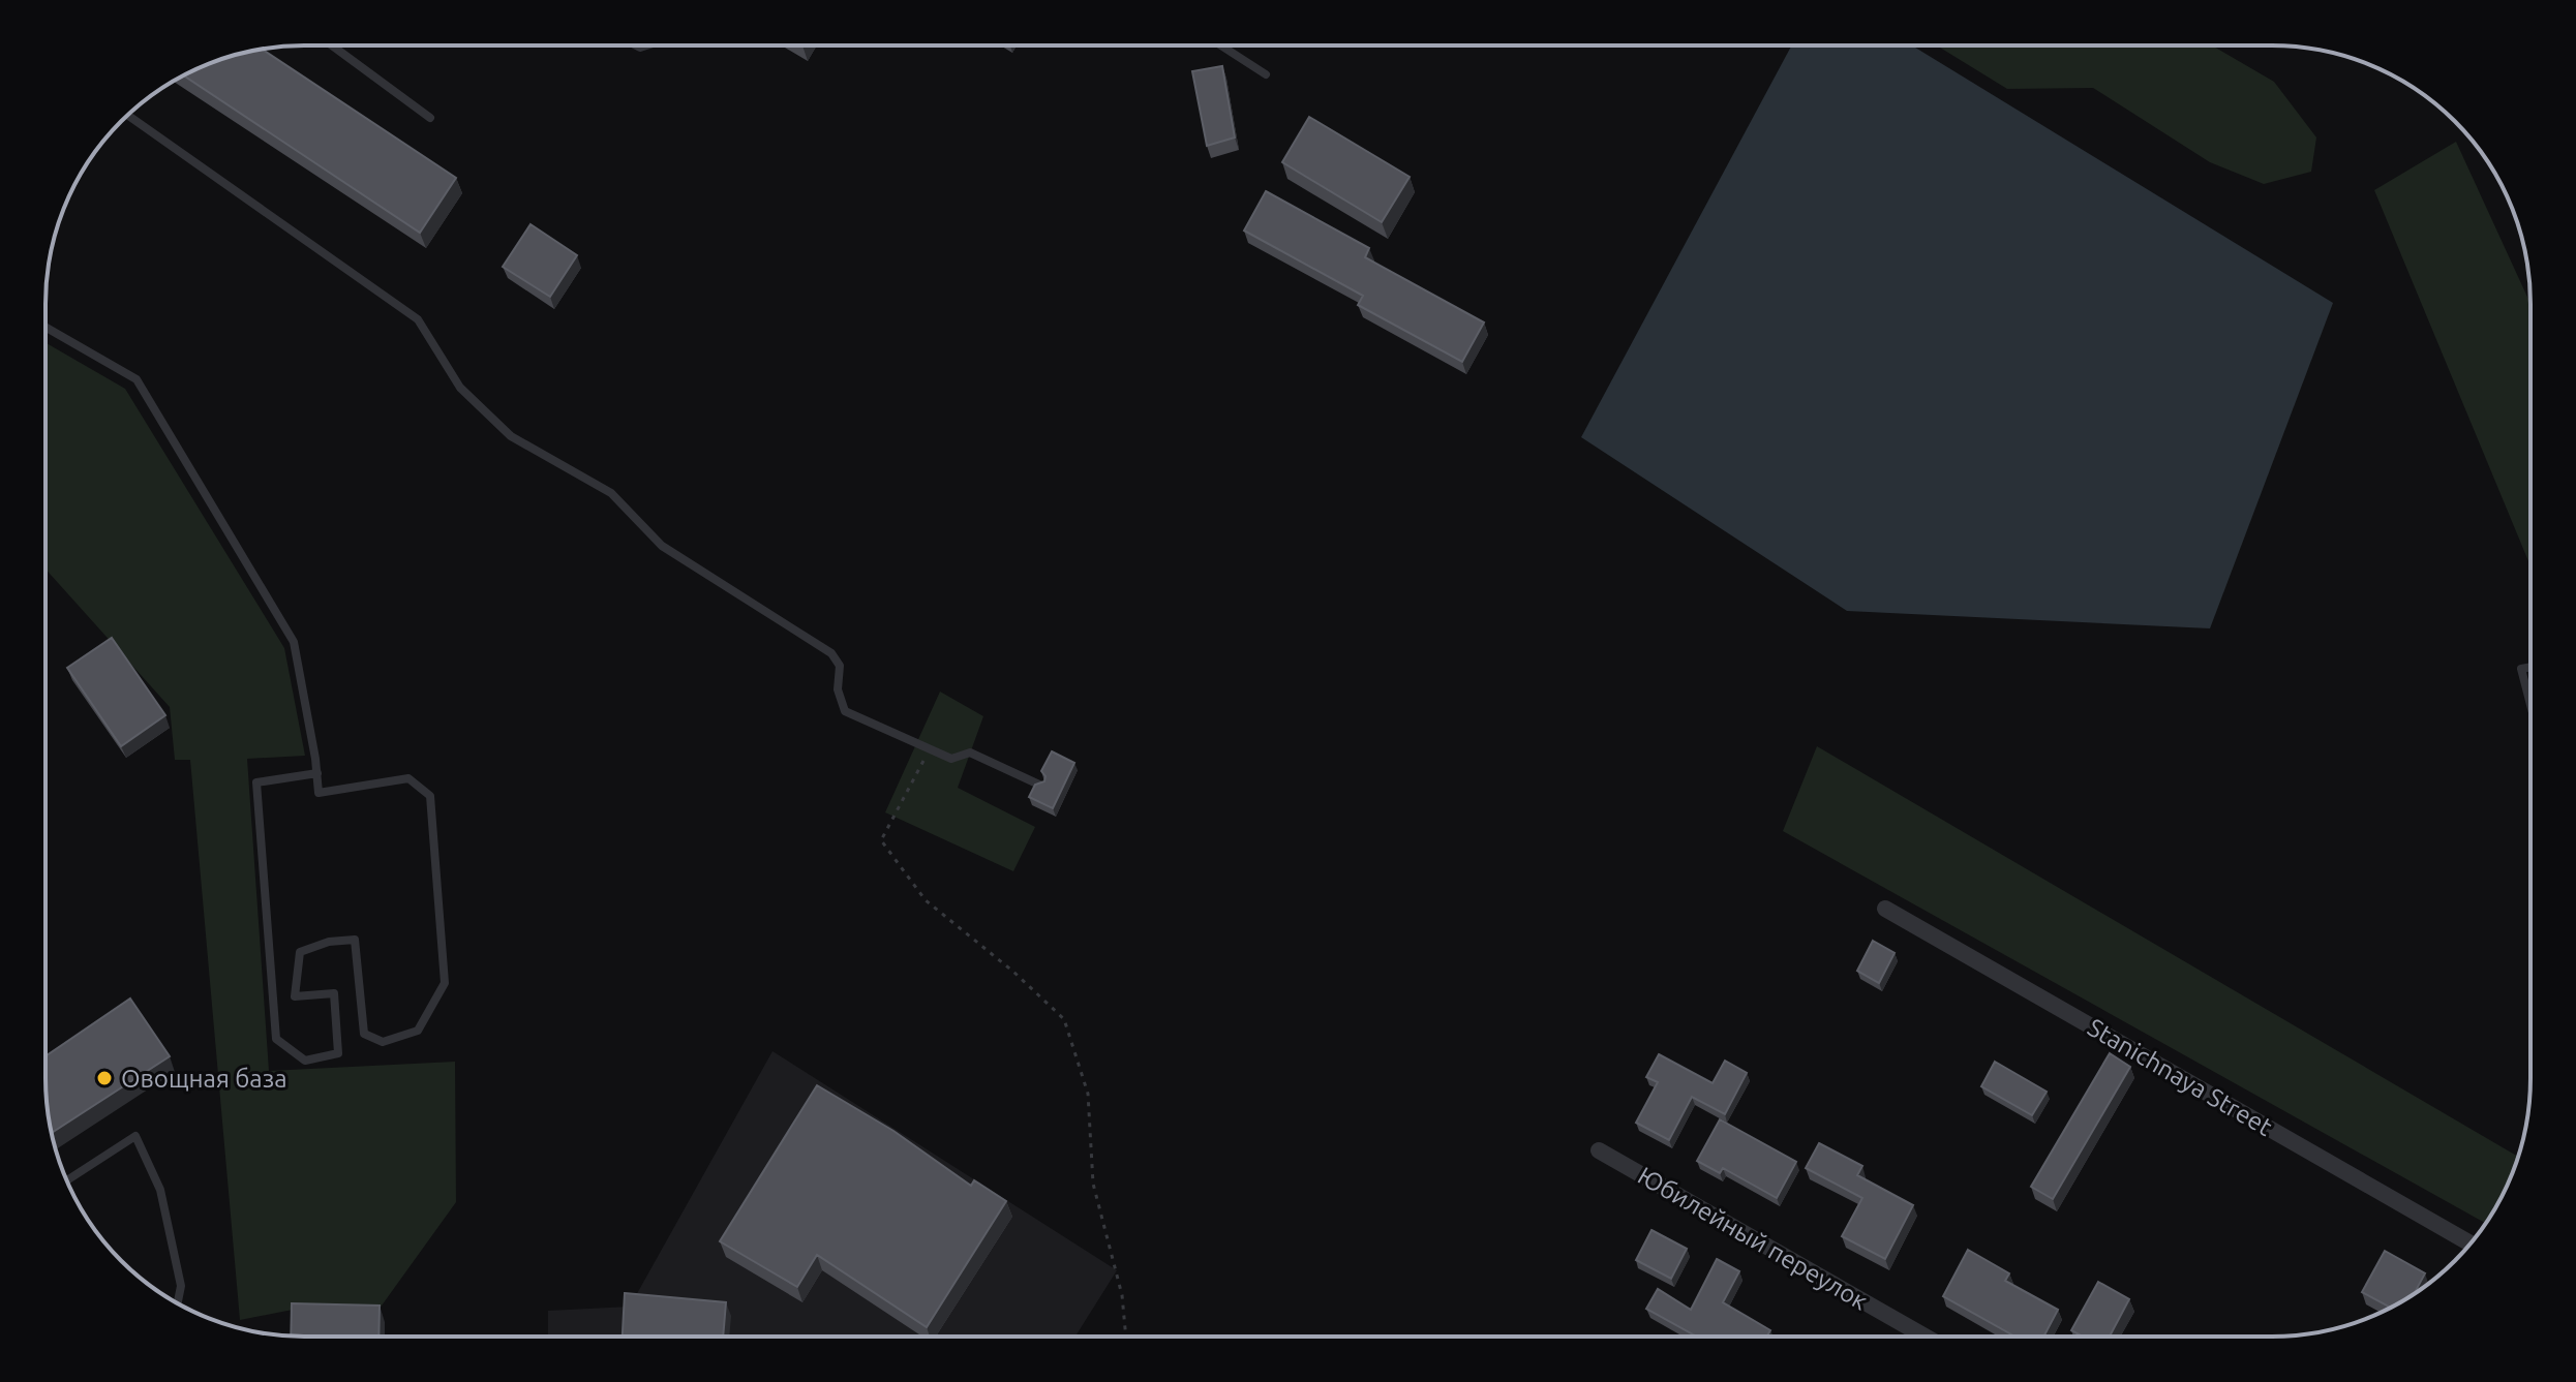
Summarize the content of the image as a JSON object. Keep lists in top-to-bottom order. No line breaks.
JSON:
{"streets":{"street":["Stanichnaya Street","Юбилейный переулок"]},"places":["Овощная база"]}
